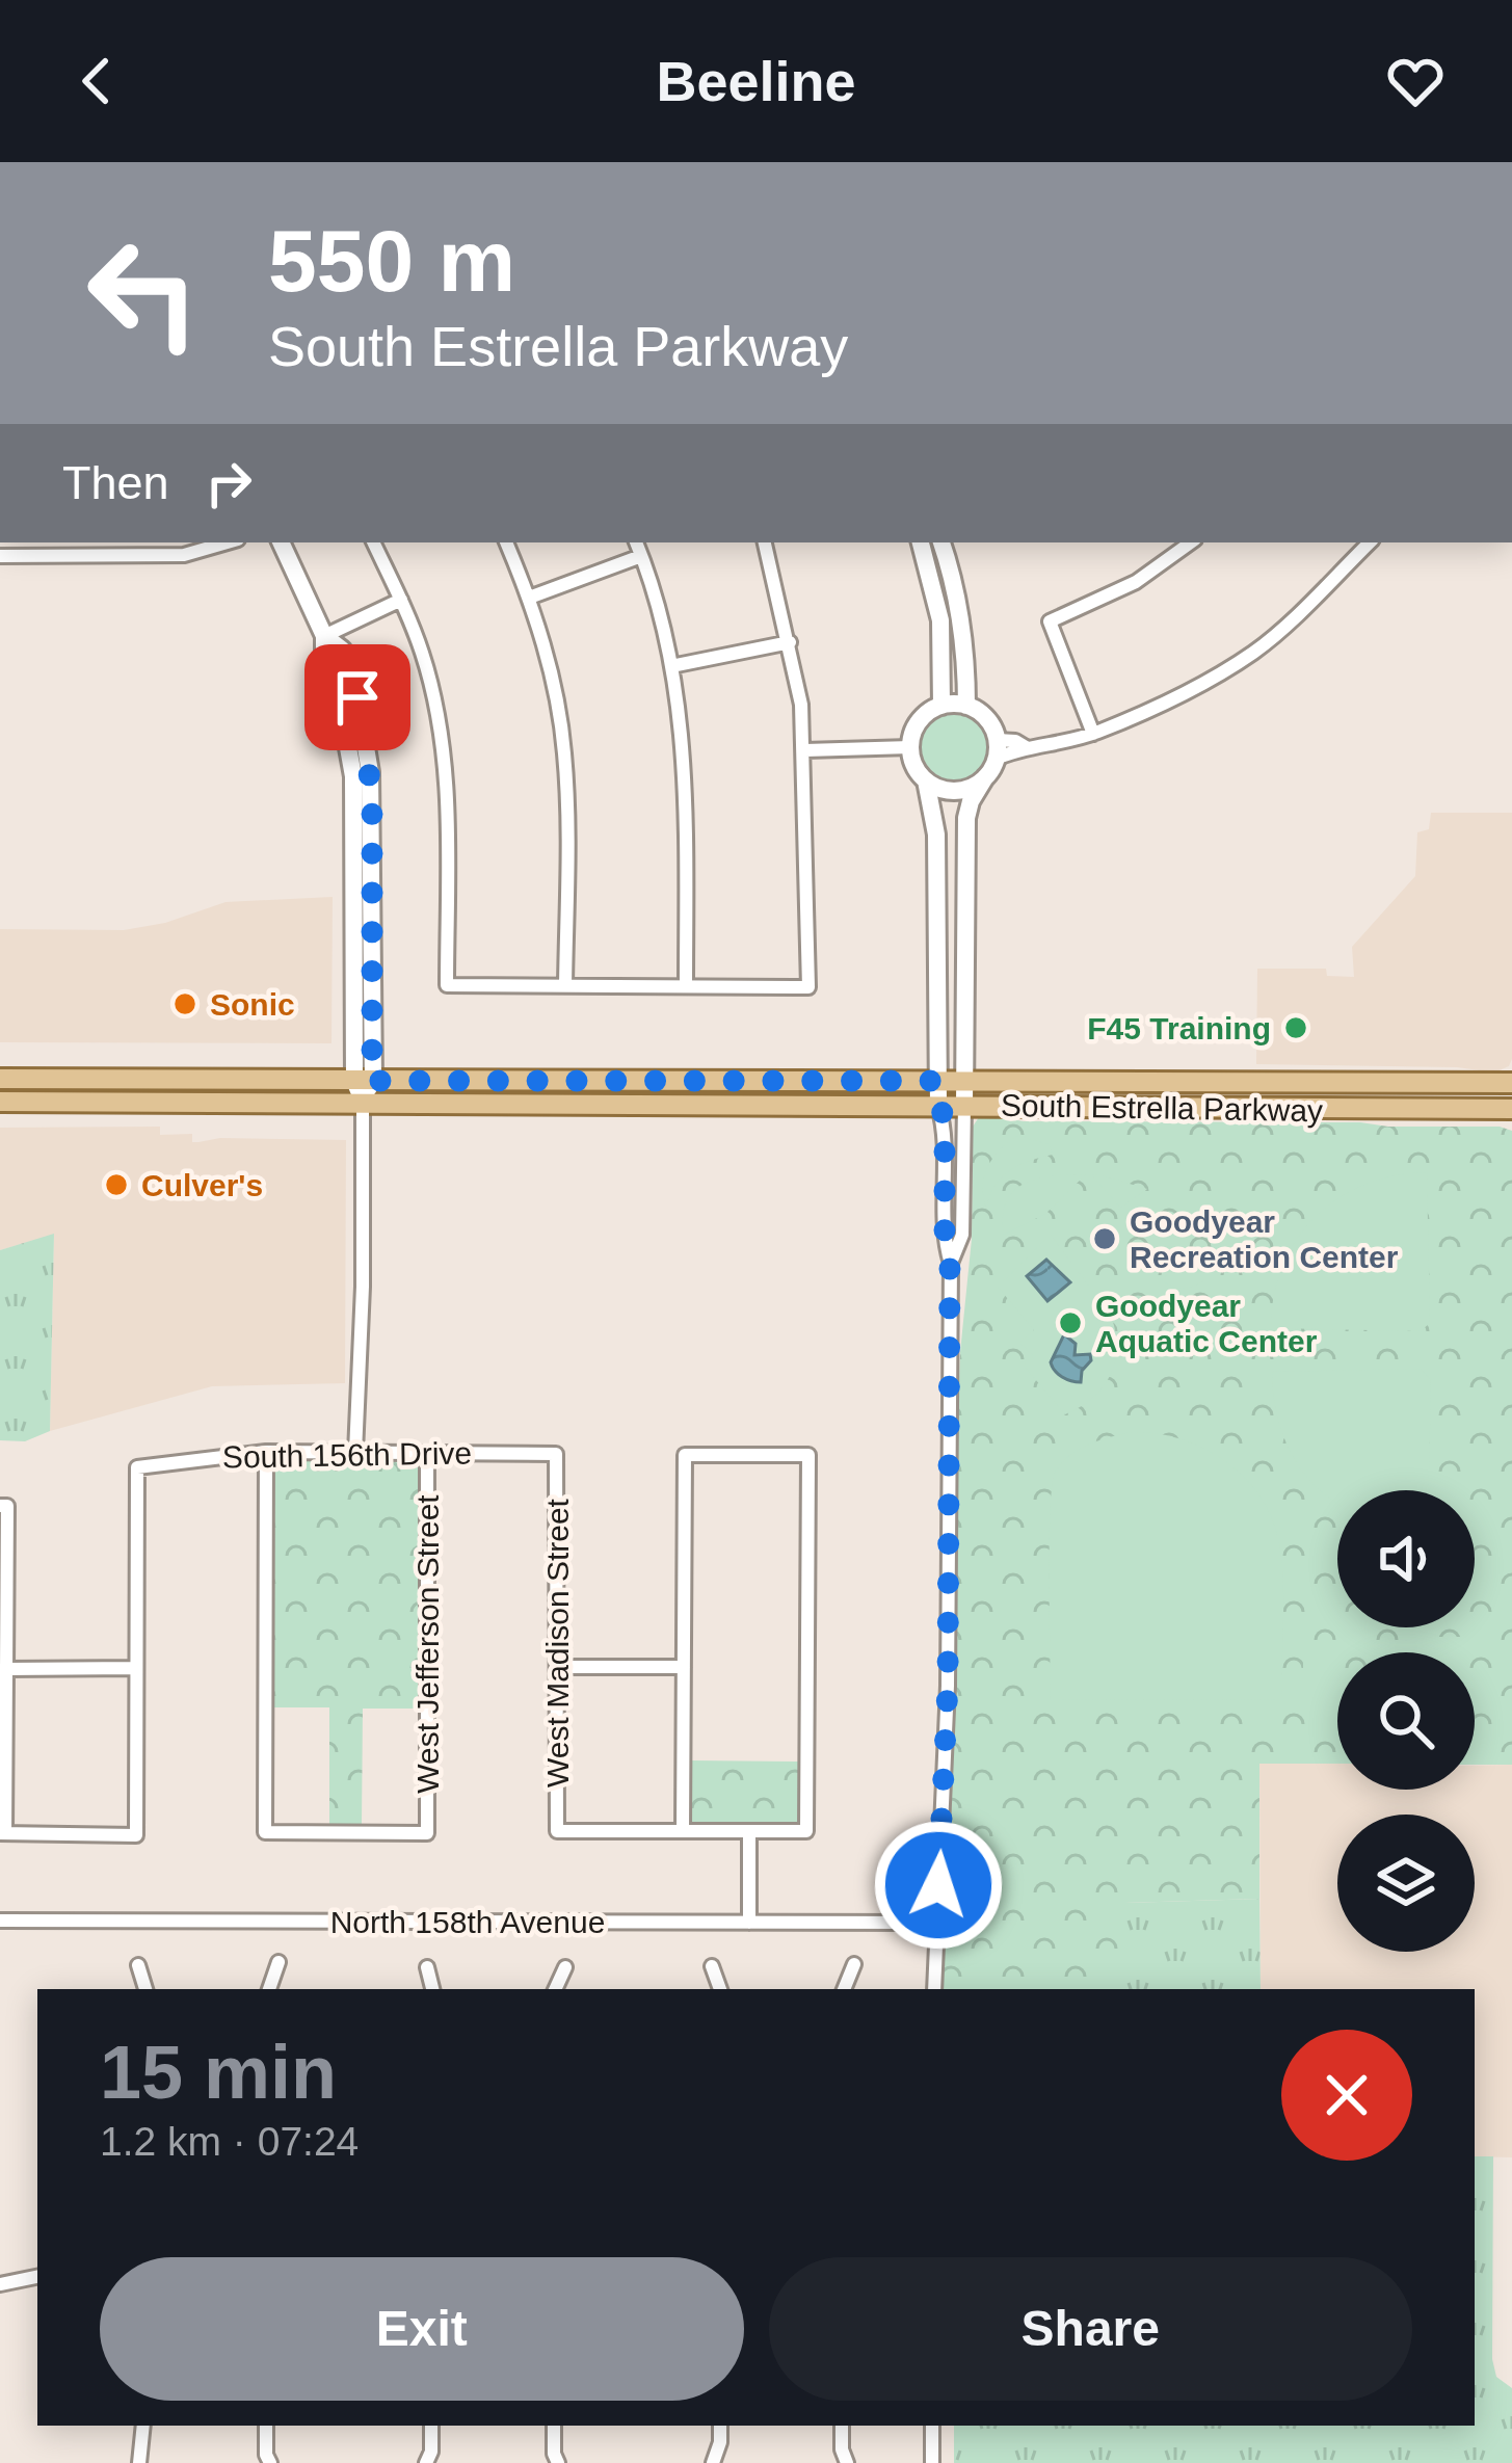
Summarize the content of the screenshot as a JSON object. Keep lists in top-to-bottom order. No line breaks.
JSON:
{"streets":{"main road":["South Estrella Parkway"],"street":["South 156th Drive","West Madison Street","West Jefferson Street","North 158th Avenue"]},"crossings":[["South 156th Drive","West Madison Street"],["South 156th Drive","West Jefferson Street"]],"places":["Sonic","F45 Training","Culver's","Goodyear Recreation Center","Goodyear Aquatic Center"],"page":{"header":"Beeline","turn":["550 m","South Estrella Parkway"],"then":"Then","heading":["15 min","1.2 km · 07:24"],"buttons":["Exit","Share"]}}
